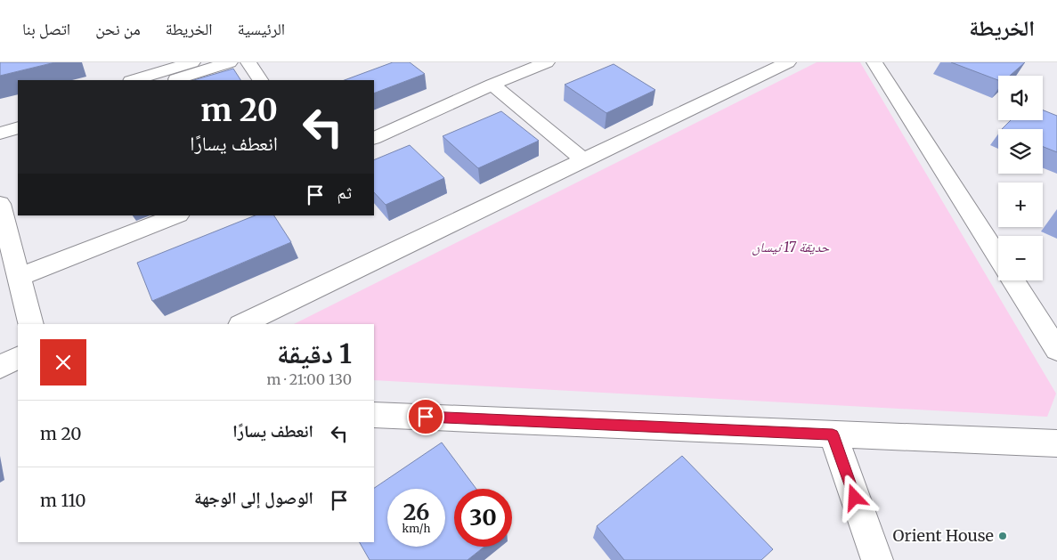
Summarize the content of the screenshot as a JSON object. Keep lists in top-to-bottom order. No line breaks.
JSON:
{"parks":["حديقة 17 نيسان"],"places":["Orient House"],"page":{"header":"الخريطة","nav":["الرئيسية","الخريطة","من نحن","اتصل بنا"],"map_buttons":["+","−"],"turn":["20 m","انعطف يسارًا"],"then":"ثم","heading":["1 دقيقة","130 m · 21:00"],"list":[{"name":"انعطف يسارًا","value":"20 m"},{"name":"الوصول إلى الوجهة","value":"110 m"}],"speed":"26 km/h","limit":"30"}}
